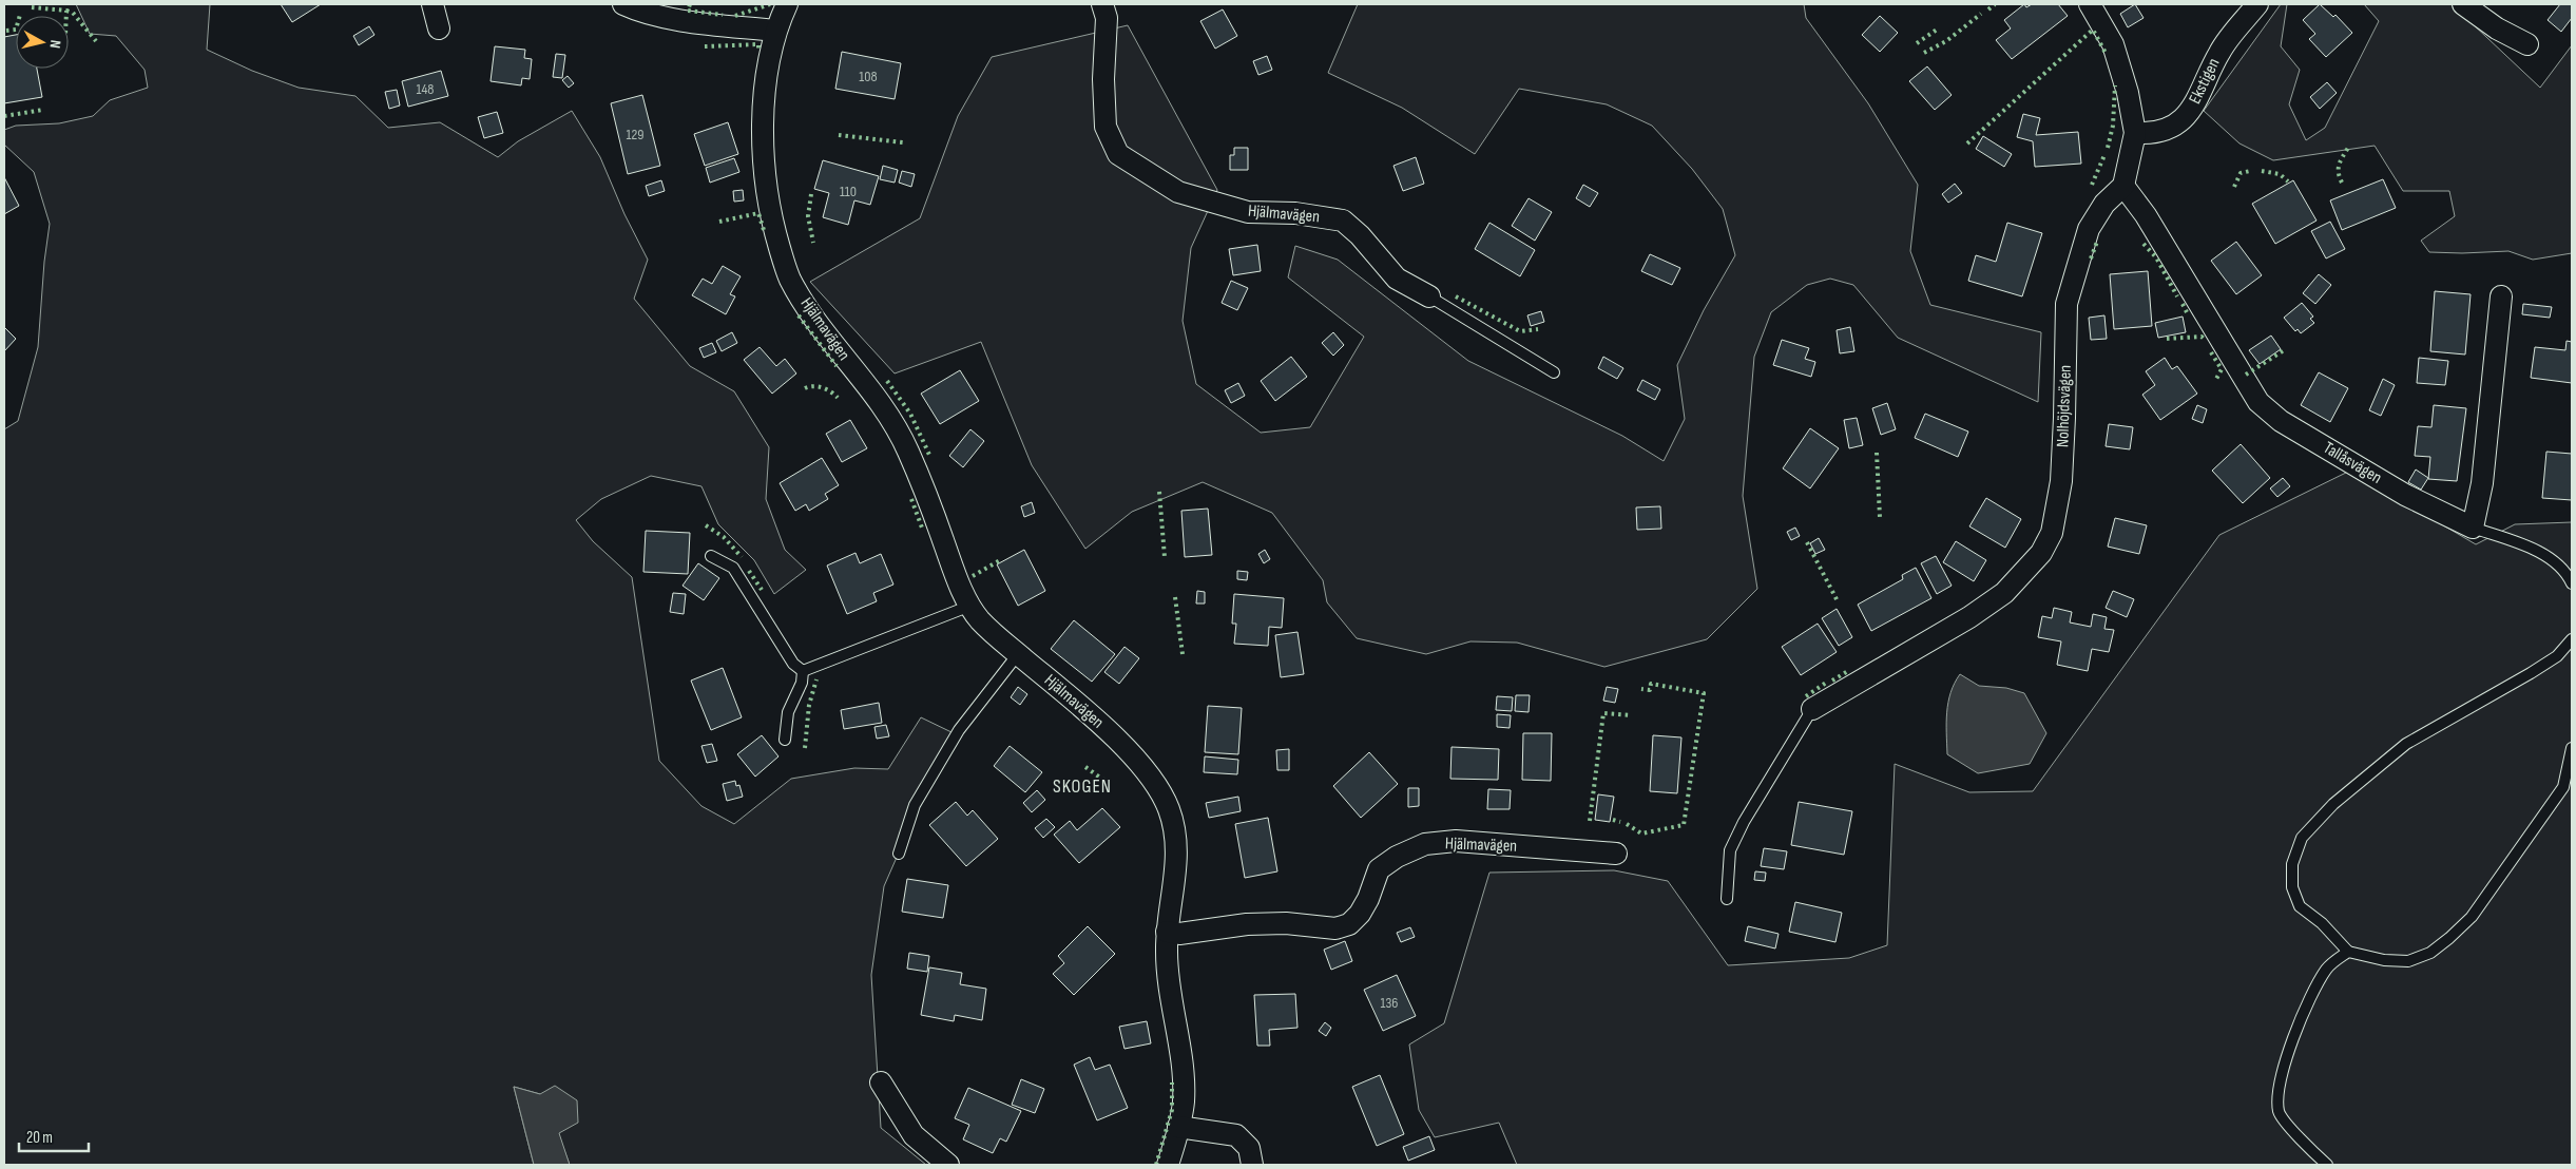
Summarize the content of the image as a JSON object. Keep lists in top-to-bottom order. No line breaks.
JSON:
{"streets":{"street":["Ekstigen","Hjälmavägen","Nolhöjdsvägen","Tallåsvägen"]},"crossings":[["Nolhöjdsvägen","Tallåsvägen"]],"districts":["SKOGEN"],"house_numbers":["108","148","129","110","136"],"scale_bar":"20 m","north":"right"}
